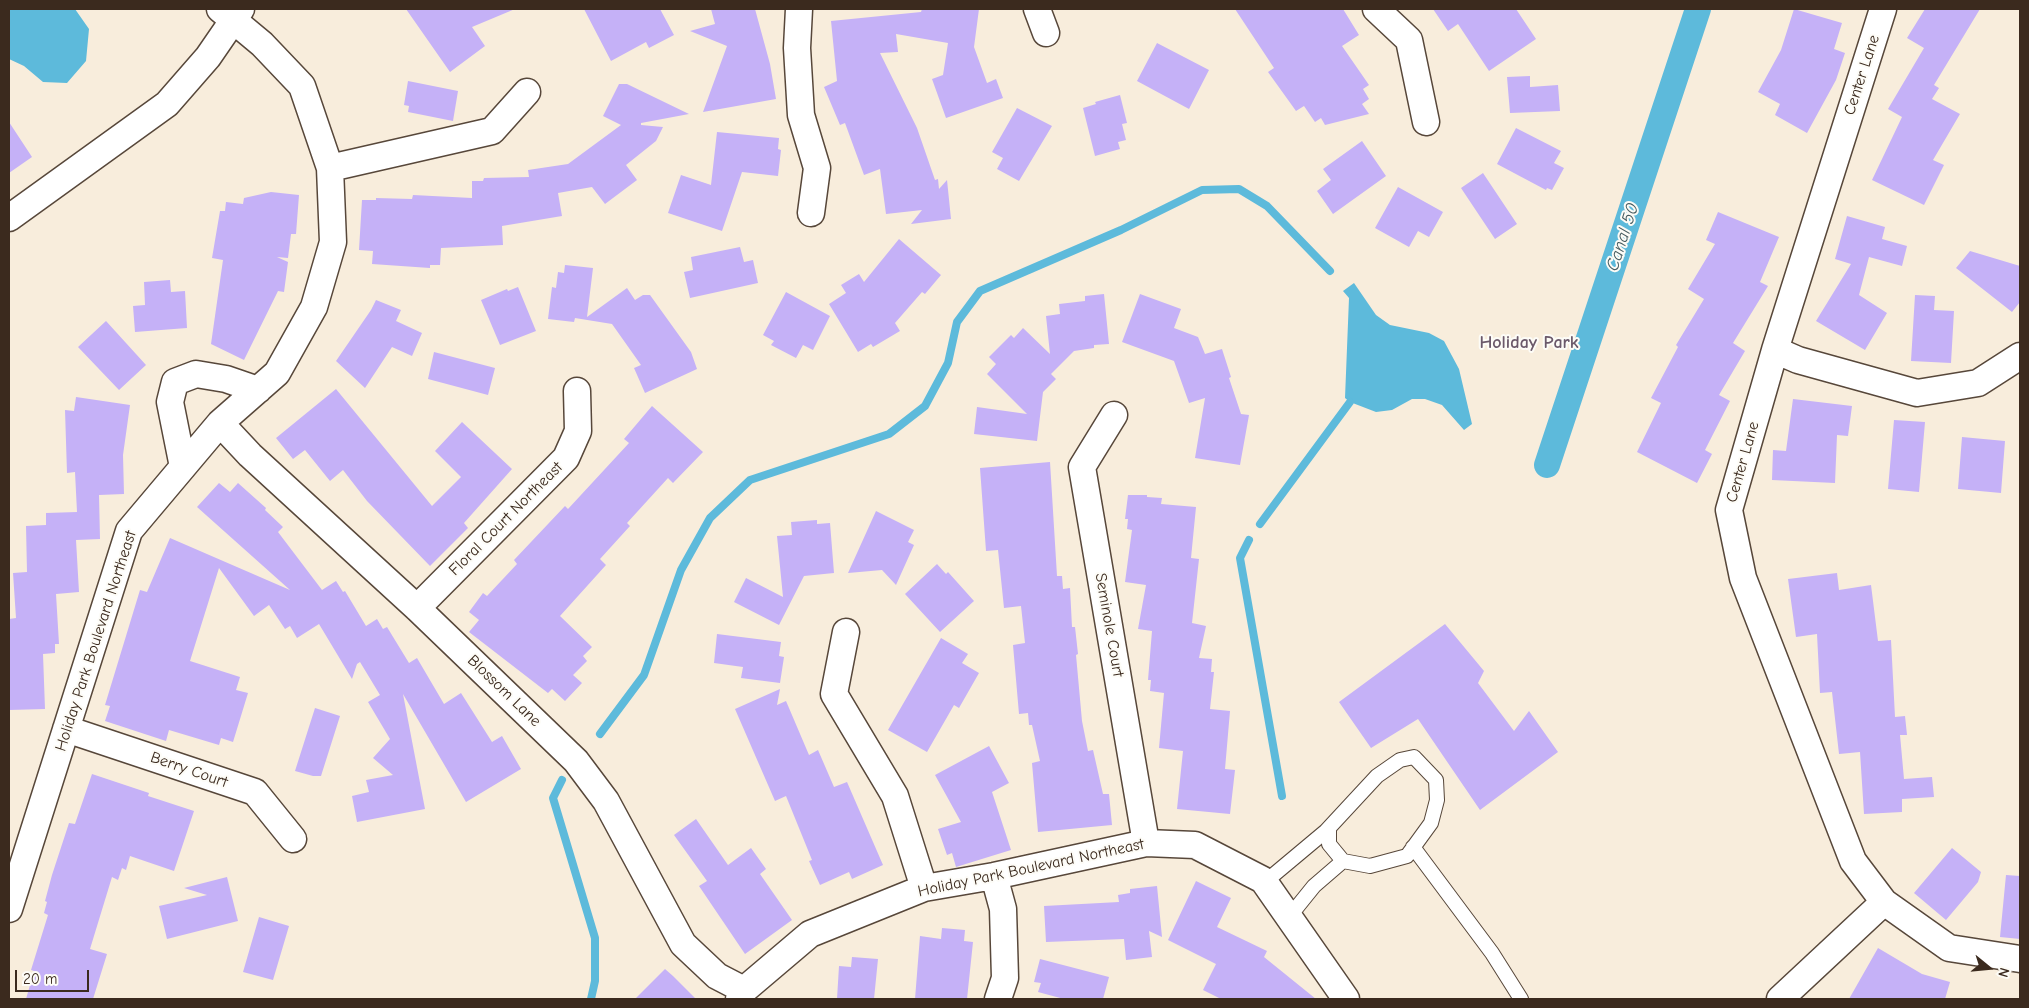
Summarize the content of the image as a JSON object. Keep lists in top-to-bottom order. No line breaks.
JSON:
{"streets":{"street":["Center Lane","Floral Court Northeast","Seminole Court","Holiday Park Boulevard Northeast","Blossom Lane","Berry Court"]},"crossings":[["Floral Court Northeast","Blossom Lane"],["Seminole Court","Holiday Park Boulevard Northeast"],["Holiday Park Boulevard Northeast","Blossom Lane"],["Holiday Park Boulevard Northeast","Berry Court"]],"districts":["Holiday Park"],"water":["Canal 50"],"scale_bar":"20 m","north":"right"}
